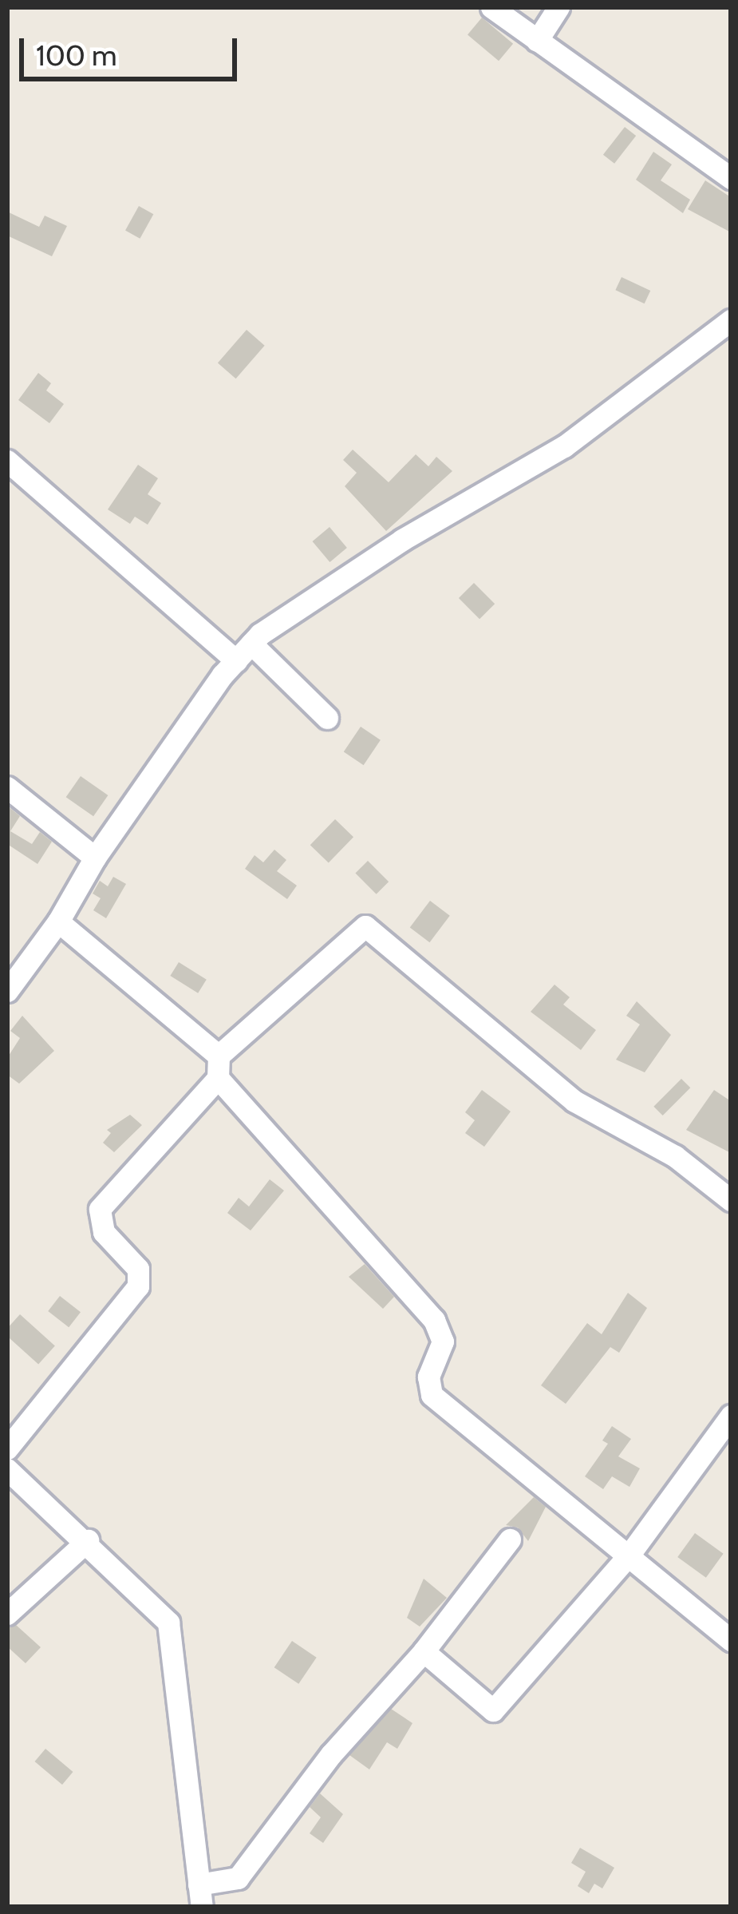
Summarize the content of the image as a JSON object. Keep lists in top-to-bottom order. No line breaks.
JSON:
{"scale_bar":"100 m"}
